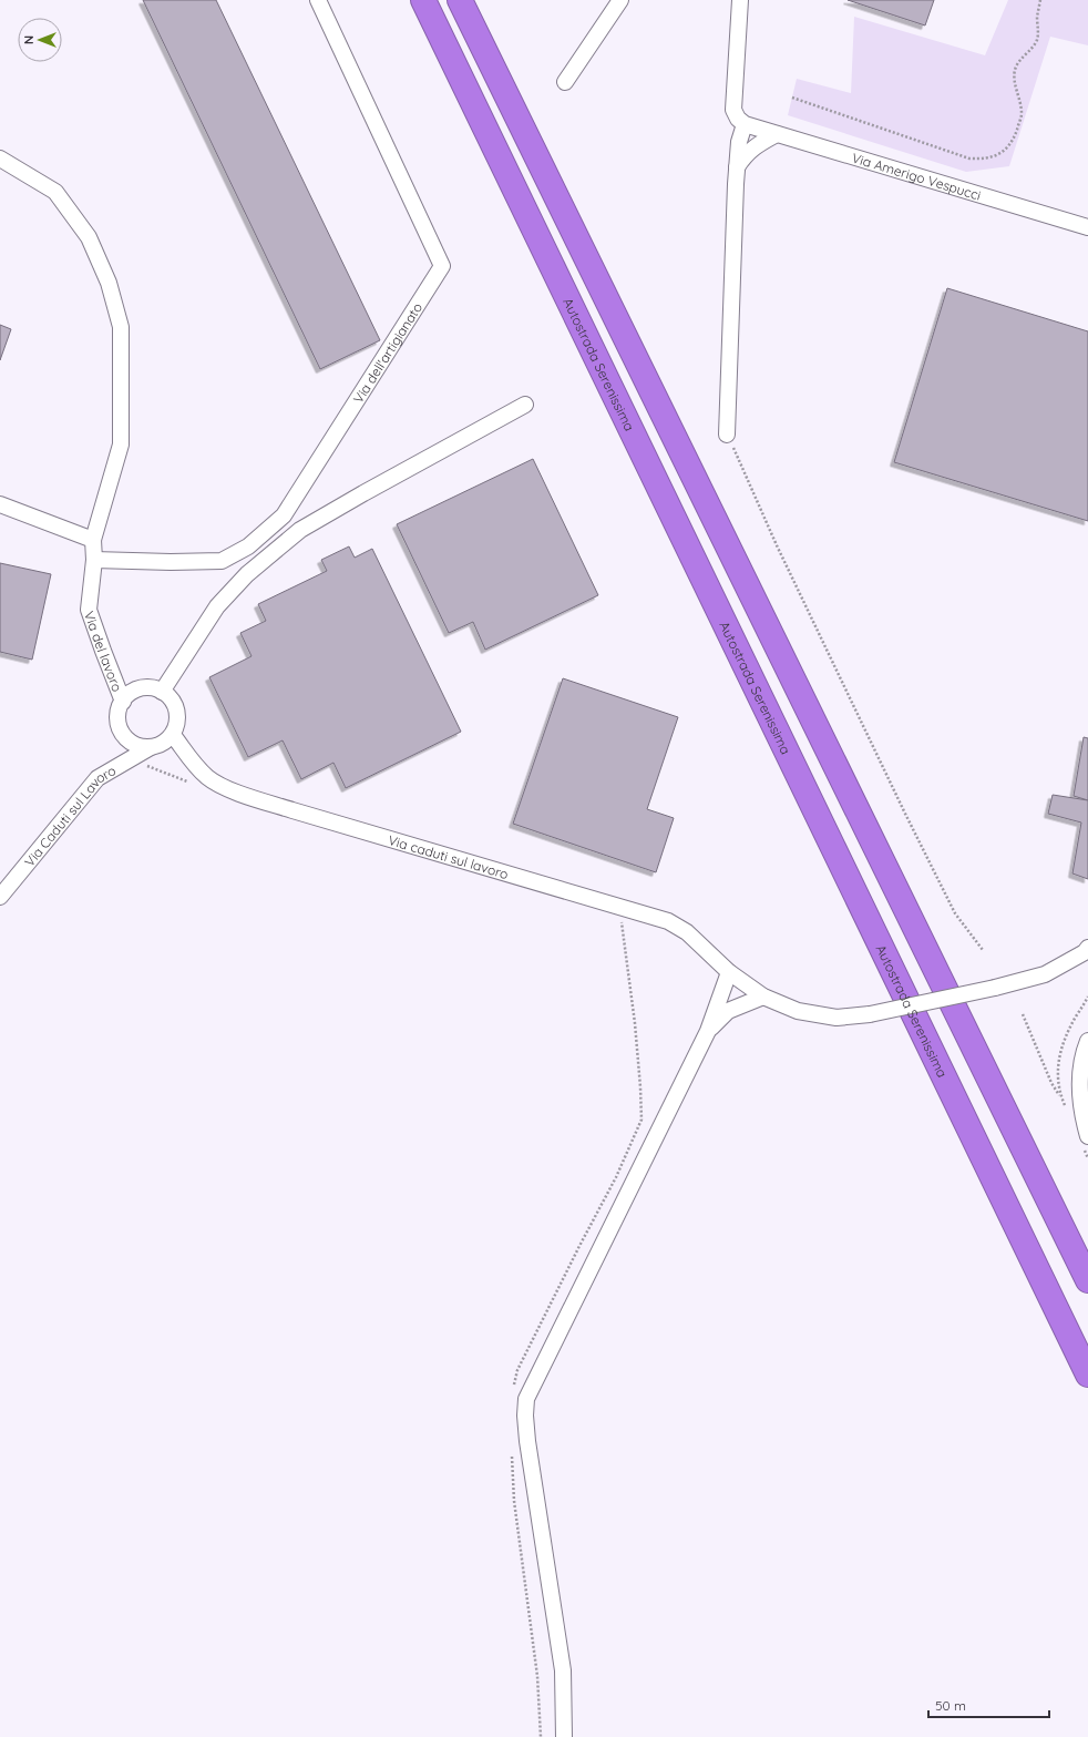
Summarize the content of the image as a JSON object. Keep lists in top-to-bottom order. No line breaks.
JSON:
{"streets":{"highway":["Autostrada Serenissima"],"street":["Via Amerigo Vespucci","Via dell'artigianato","Via del lavoro","Via Caduti sul Lavoro","Via caduti sul lavoro"]},"crossings":[["Via dell'artigianato","Via del lavoro"],["Via del lavoro","Via Caduti sul Lavoro"],["Via del lavoro","Via caduti sul lavoro"],["Via Caduti sul Lavoro","Via caduti sul lavoro"]],"scale_bar":"50 m","north":"left"}
